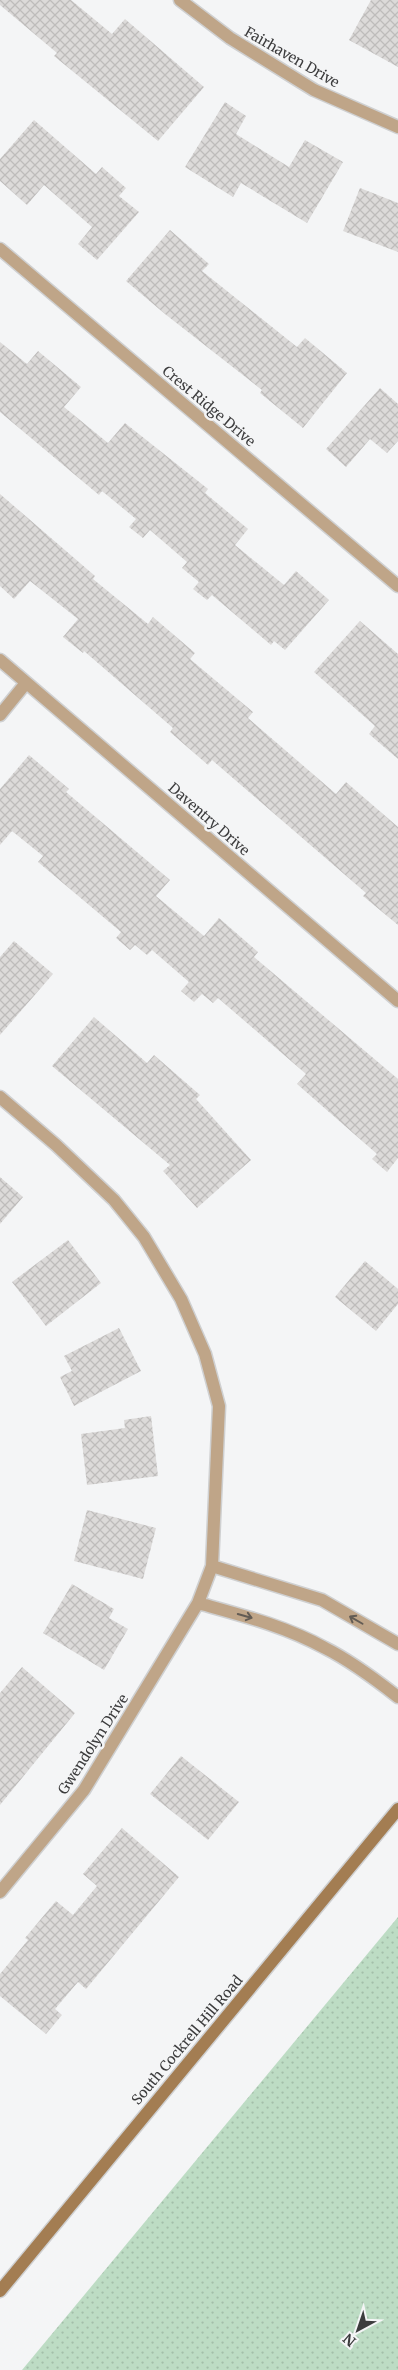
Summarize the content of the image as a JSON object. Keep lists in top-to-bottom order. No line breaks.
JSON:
{"streets":{"main road":["South Cockrell Hill Road"],"street":["Fairhaven Drive","Crest Ridge Drive","Daventry Drive","Gwendolyn Drive"]},"north":"bottom left"}
